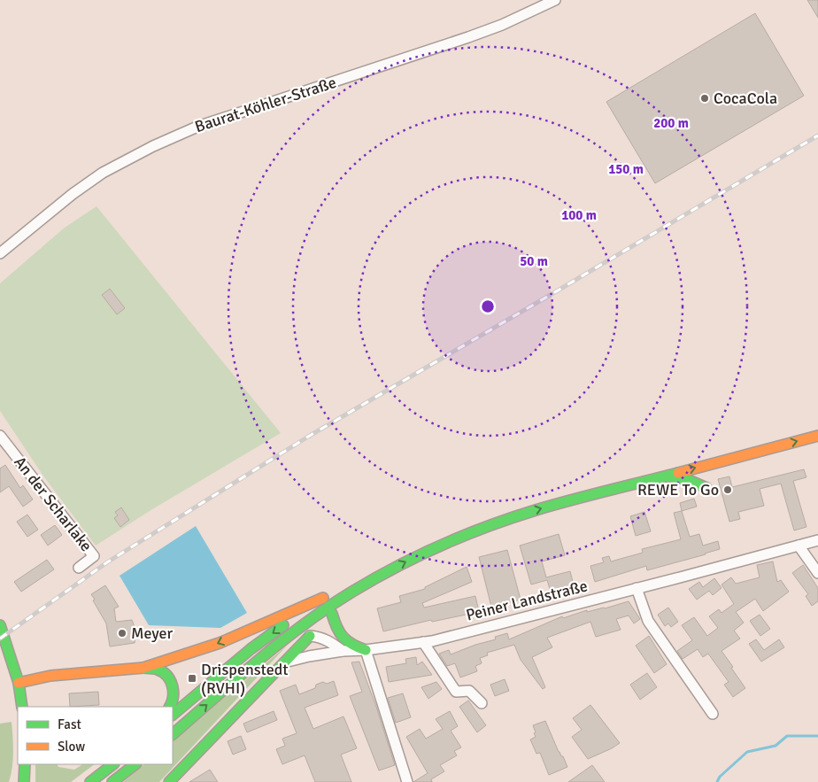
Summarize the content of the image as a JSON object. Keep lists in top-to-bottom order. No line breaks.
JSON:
{"streets":{"street":["Baurat-Köhler-Straße","An der Scharlake","Peiner Landstraße"]},"places":{"other":["CocaCola","REWE To Go","Meyer"],"transit":["Drispenstedt (RVHI)"]},"legend":["Fast","Slow"],"rings":["200 m","150 m","100 m","50 m"]}
